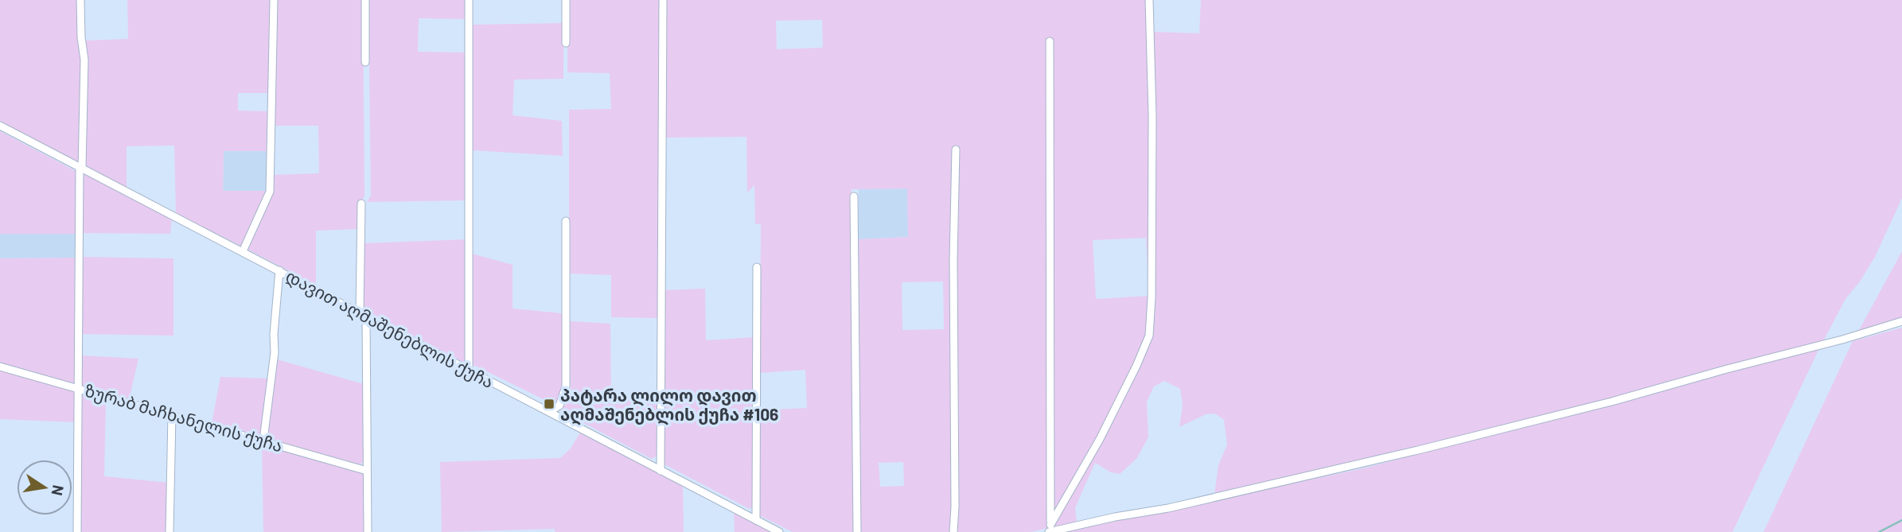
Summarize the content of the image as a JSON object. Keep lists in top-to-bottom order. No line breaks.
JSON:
{"streets":{"street":["დავით აღმაშენებლის ქუჩა","ზურაბ მაჩხანელის ქუჩა"]},"places":{"transit":["პატარა ლილო დავით აღმაშენებლის ქუჩა #106"]},"north":"right"}
